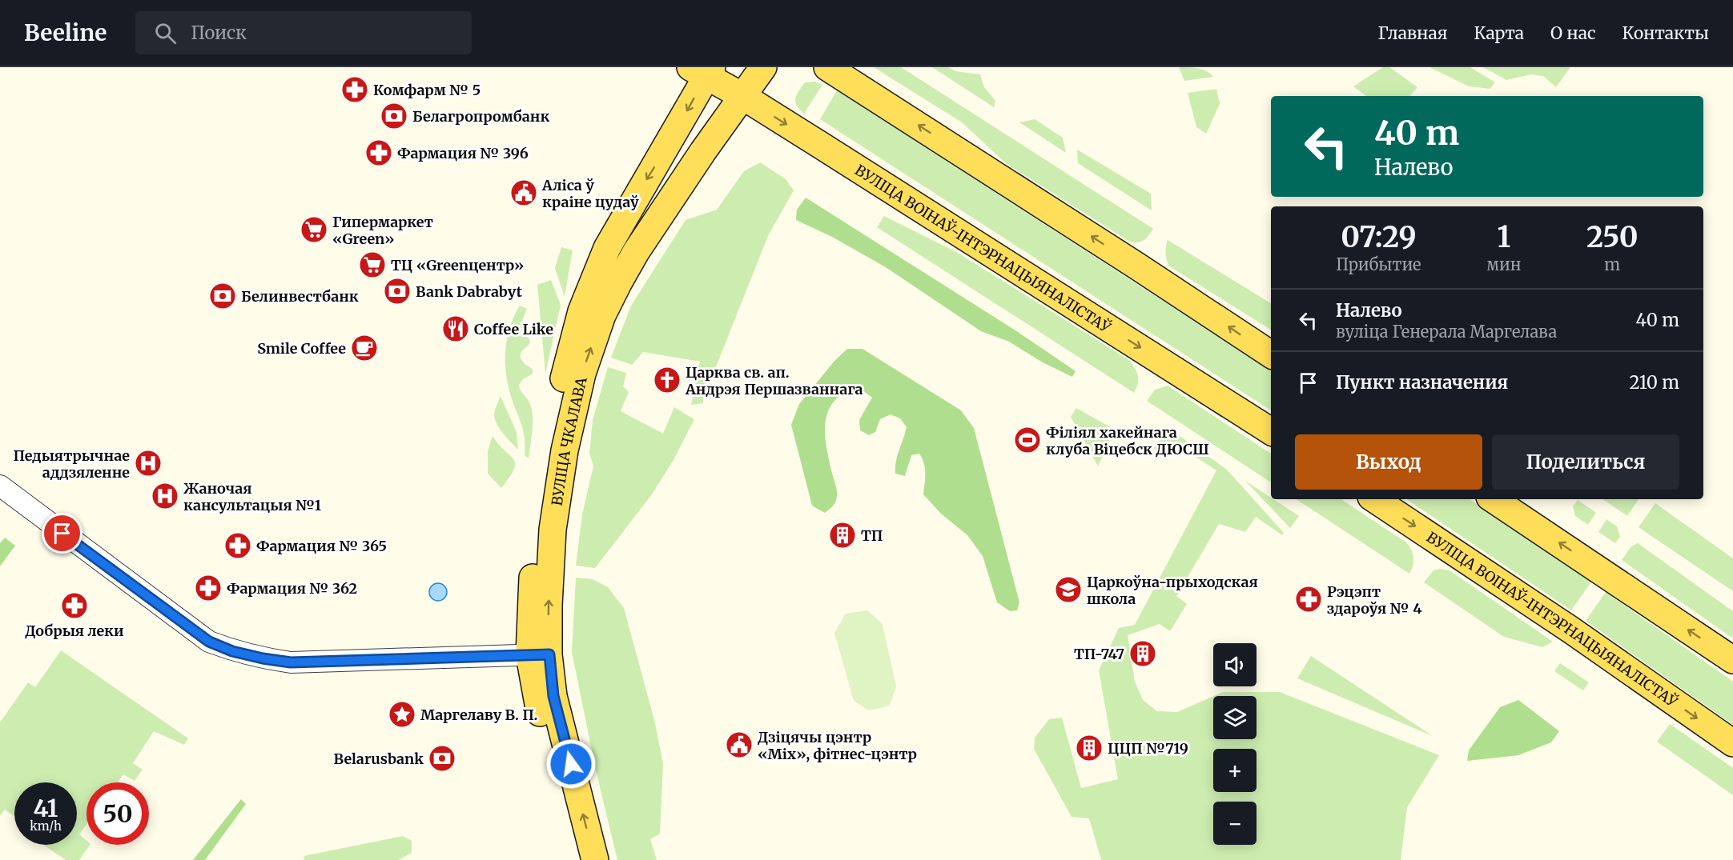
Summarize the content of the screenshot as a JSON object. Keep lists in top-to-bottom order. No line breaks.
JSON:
{"streets":{"main road":["ВУЛІЦА ВОІНАЎ-ІНТЭРНАЦЫЯНАЛІСТАЎ","ВУЛІЦА ЧКАЛАВА"]},"crossings":[["ВУЛІЦА ВОІНАЎ-ІНТЭРНАЦЫЯНАЛІСТАЎ","ВУЛІЦА ЧКАЛАВА"]],"places":{"pharmacy":["Комфарм № 5","Фармация № 396","Фармация № 365","Фармация № 362","Рэцэпт здароўя № 4","Добрыя леки"],"bank":["Белагропромбанк","Bank Dabrabyt","Белинвестбанк","Belarusbank"],"public building":["Аліса ў краіне цудаў","Дзіцячы цэнтр «Mix», фітнес-цэнтр"],"supermarket":["Гипермаркет «Green»","ТЦ «Greenцентр»"],"restaurant":["Coffee Like"],"cafe":["Smile Coffee"],"church":["Царква св. ап. Андрэя Першазваннага"],"sports":["Філіял хакейнага клуба Віцебск ДЮСШ"],"hospital":["Педыятрычнае аддзяленне","Жаночая кансультацыя №1"],"building":["ТП","ТП-747","ЦЦП №719"],"school or university":["Царкоўна-прыходская школа"],"place":["Маргелаву В. П."]},"page":{"header":"Beeline","search":"Поиск","nav":["Главная","Карта","О нас","Контакты"],"turn":["40 m","Налево"],"eta":["07:29","Прибытие","1","мин","250","m"],"list":[{"name":"Налево","note":"вуліца Генерала Маргелава","value":"40 m"},{"name":"Пункт назначения","value":"210 m"}],"buttons":["Выход","Поделиться"],"map_buttons":["+","−"],"speed":"41 km/h","limit":"50"}}
